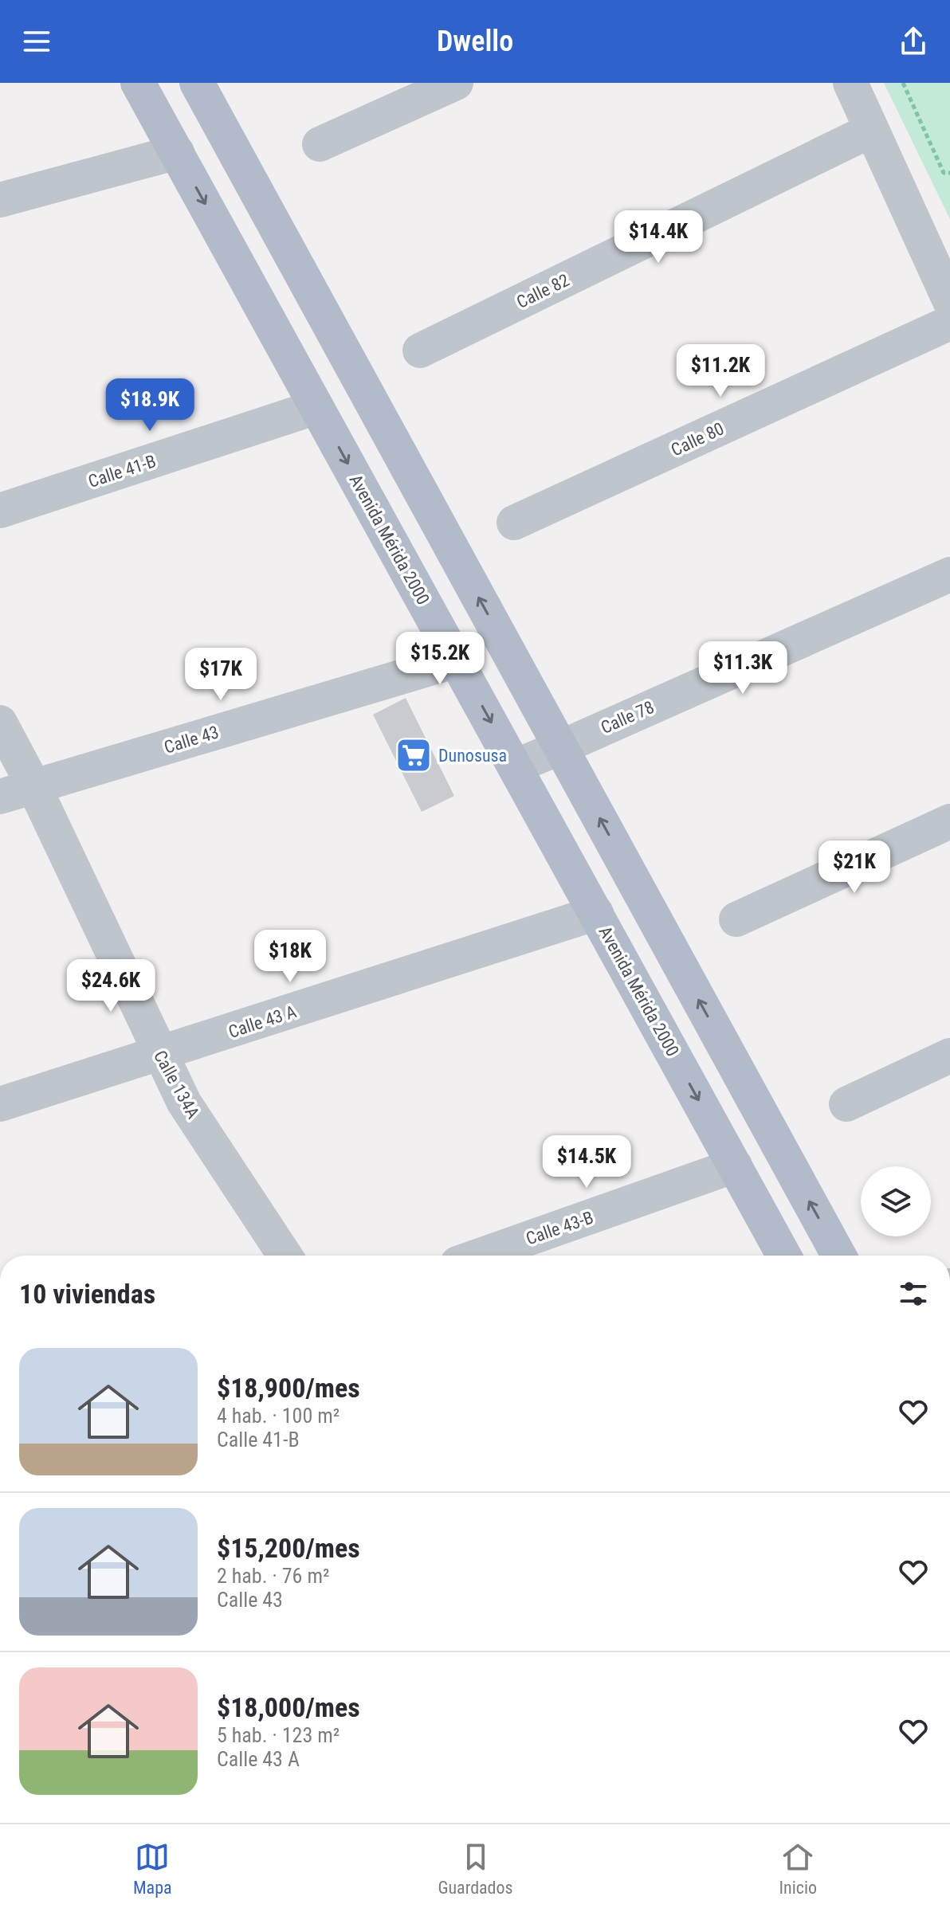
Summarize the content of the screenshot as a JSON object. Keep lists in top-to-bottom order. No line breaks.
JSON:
{"streets":{"main road":["Avenida Mérida 2000"],"street":["Calle 82","Calle 80","Calle 41-B","Calle 78","Calle 43","Calle 43 A","Calle 134A","Calle 43-B"]},"crossings":[["Calle 41-B","Avenida Mérida 2000"],["Avenida Mérida 2000","Calle 78"],["Avenida Mérida 2000","Calle 43"],["Avenida Mérida 2000","Calle 43 A"],["Avenida Mérida 2000","Calle 43-B"],["Calle 43","Calle 134A"],["Calle 43 A","Calle 134A"]],"places":{"supermarket":["Dunosusa"]},"page":{"header":"Dwello","price":["$14.4K","$11.2K","$18.9K","$15.2K","$11.3K","$17K","$21K","$18K","$24.6K","$14.5K"],"heading":"10 viviendas","list":[{"name":"$18,900/mes","note":"4 hab. · 100 m² · Calle 41-B"},{"name":"$15,200/mes","note":"2 hab. · 76 m² · Calle 43"},{"name":"$18,000/mes","note":"5 hab. · 123 m² · Calle 43 A"}],"tabs":["Mapa","Guardados","Inicio"]}}
